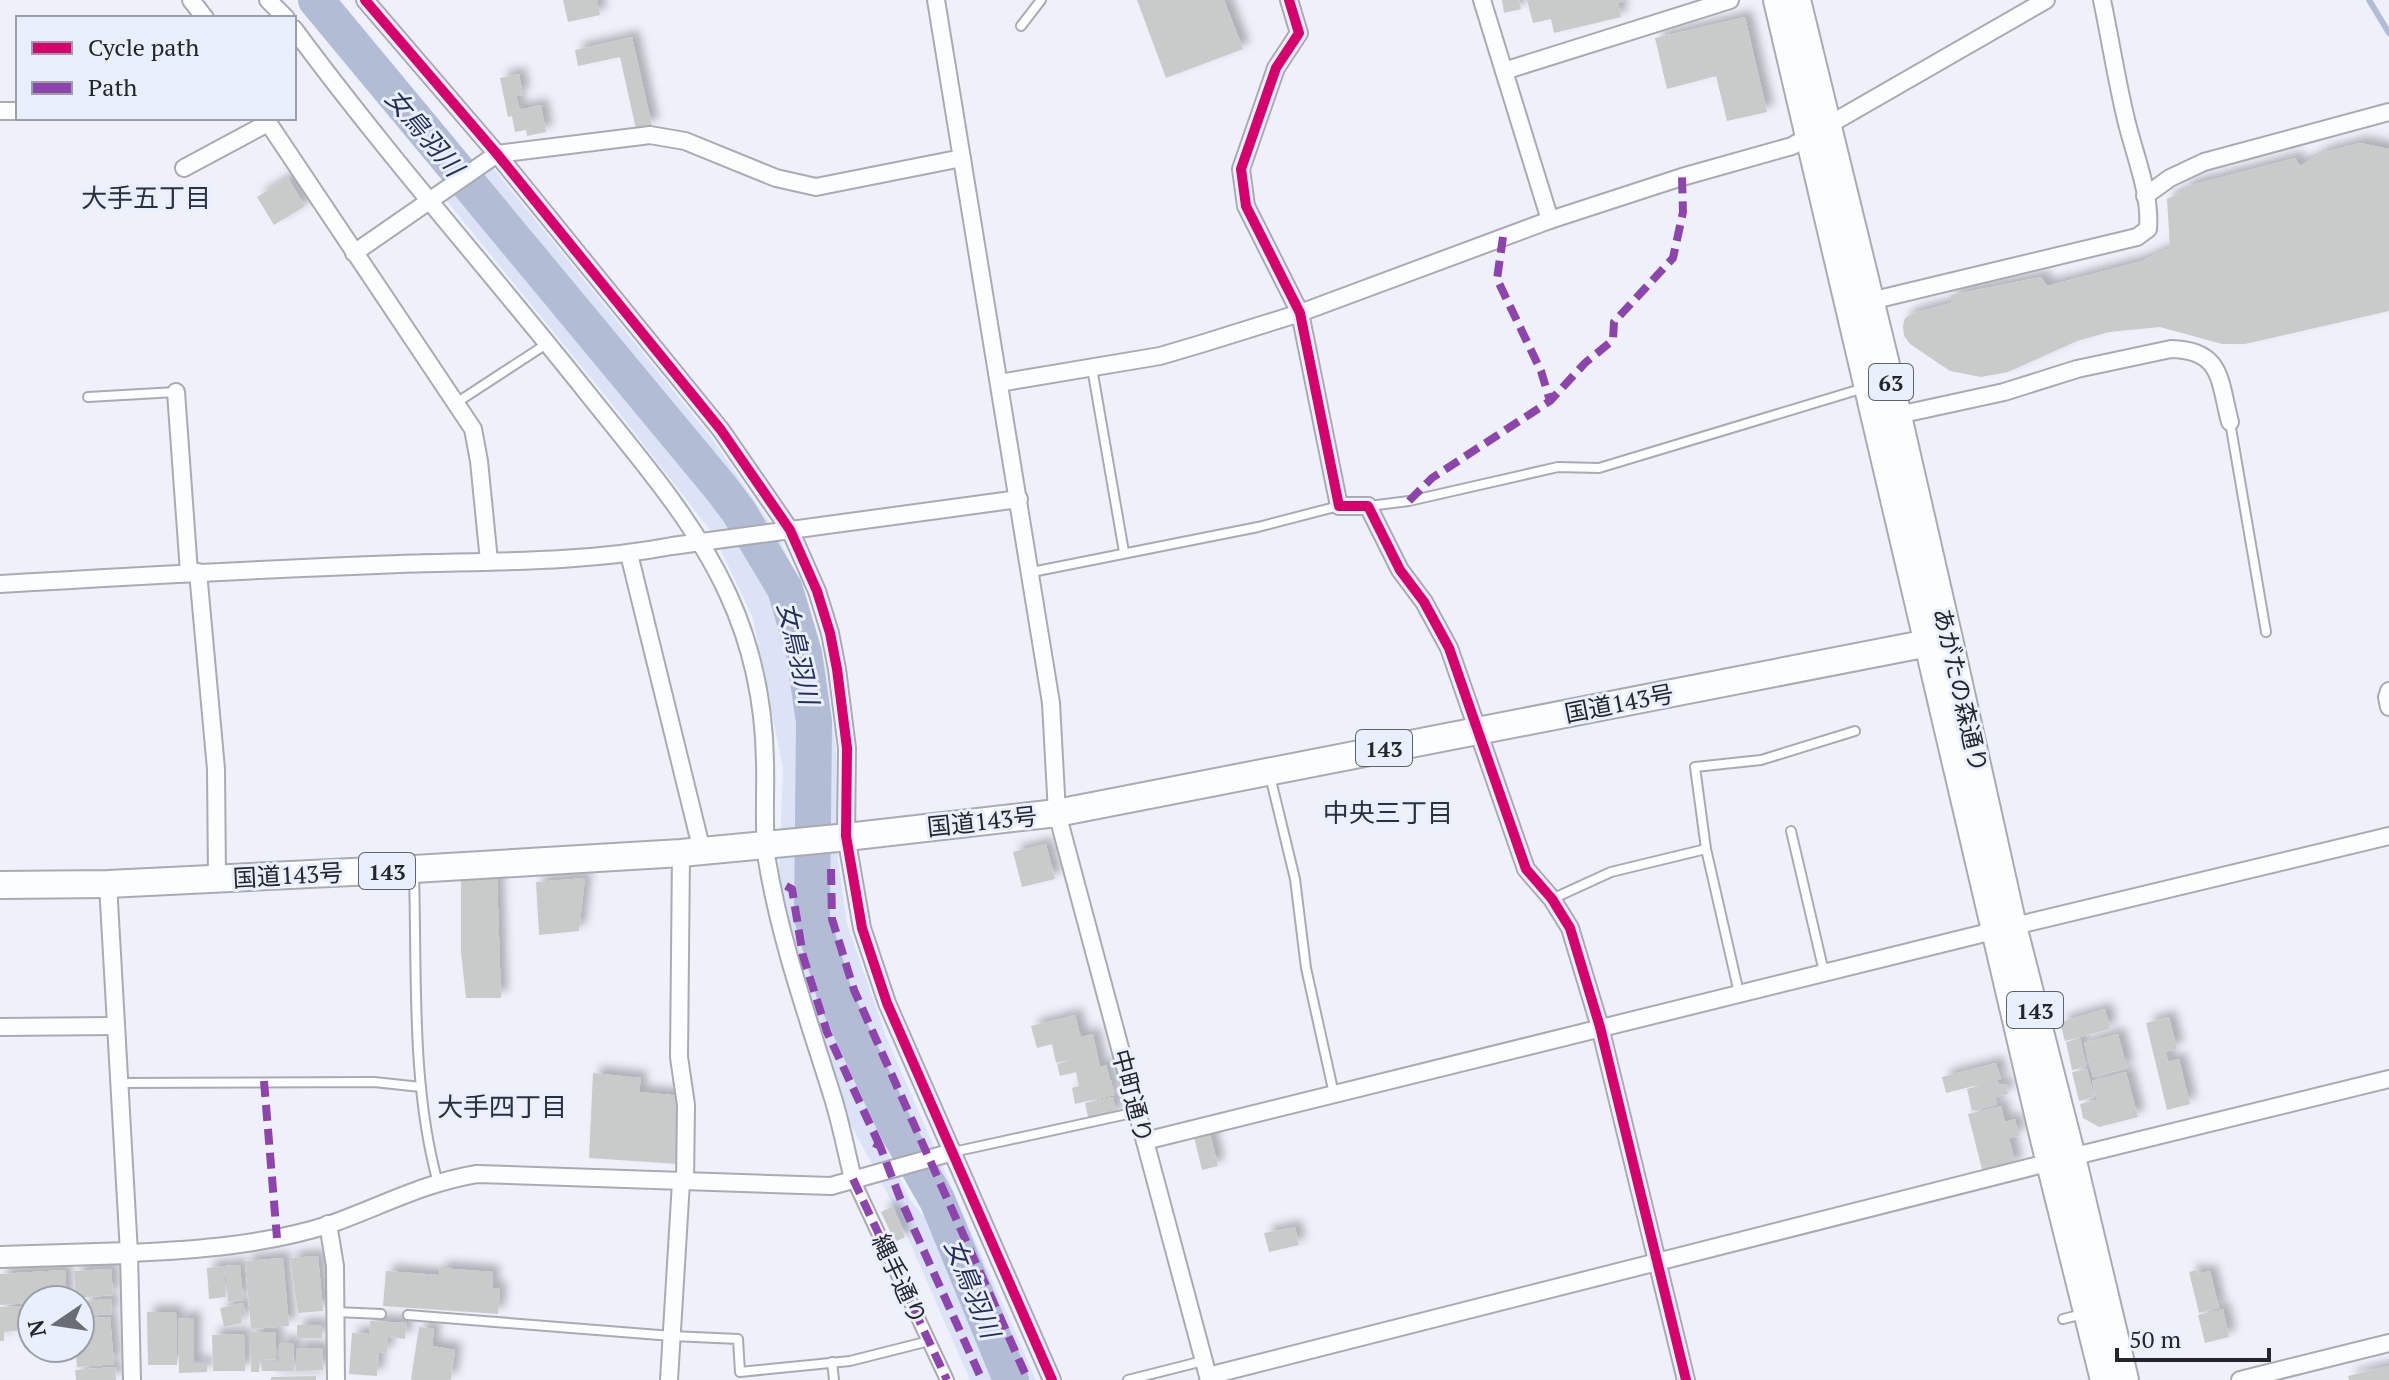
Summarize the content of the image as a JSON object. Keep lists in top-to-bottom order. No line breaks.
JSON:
{"streets":{"main road":["63","あがたの森通り","国道143号","143"],"street":["中町通り","縄手通り"]},"crossings":[["あがたの森通り","国道143号"],["国道143号","中町通り"]],"districts":["大手五丁目","中央三丁目","大手四丁目"],"water":["女鳥羽川"],"legend":["Cycle path","Path"],"scale_bar":"50 m","north":"left"}
